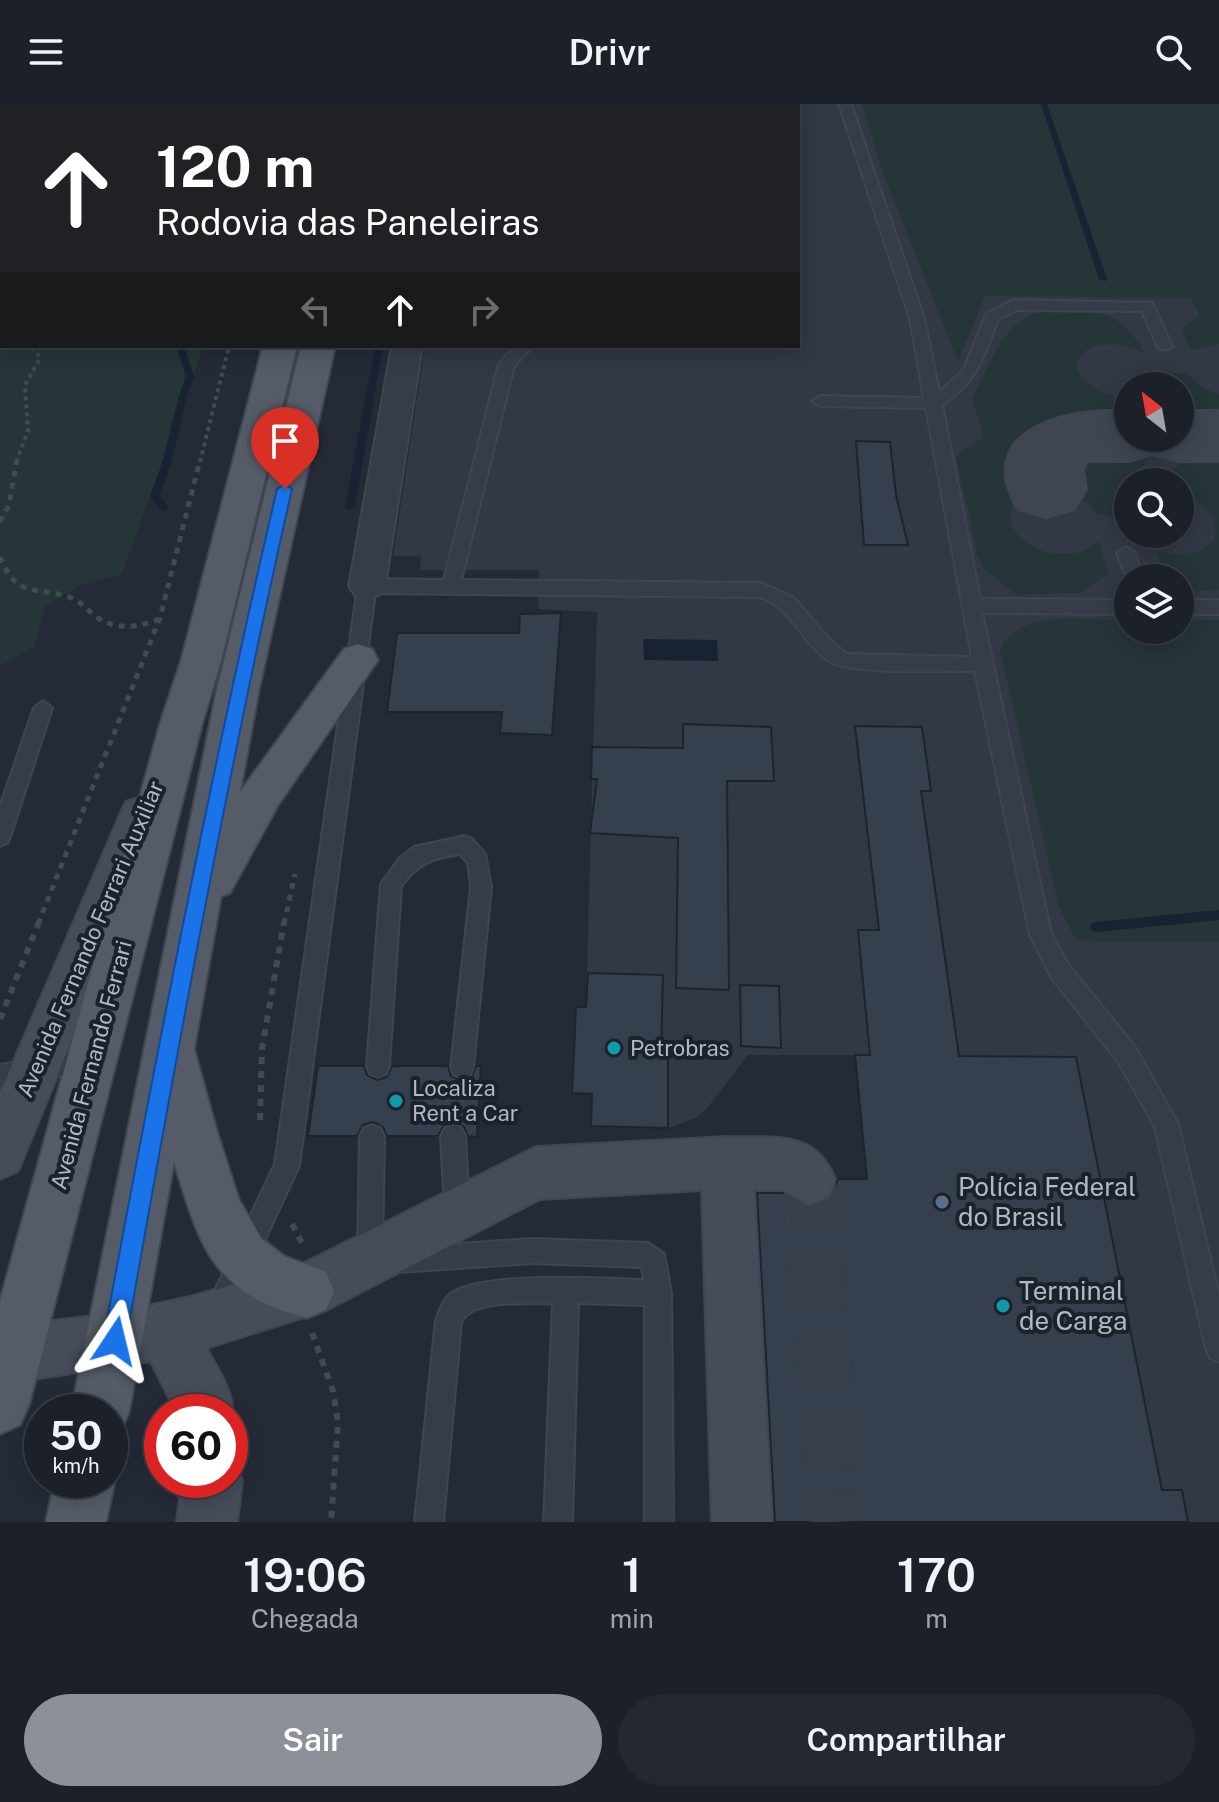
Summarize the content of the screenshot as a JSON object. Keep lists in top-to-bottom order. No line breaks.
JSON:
{"streets":{"main road":["Avenida Fernando Ferrari"],"street":["Avenida Fernando Ferrari Auxiliar"]},"crossings":[["Avenida Fernando Ferrari Auxiliar","Avenida Fernando Ferrari"]],"places":["Petrobras","Localiza Rent a Car","Polícia Federal do Brasil","Terminal de Carga"],"north":"top left","page":{"header":"Drivr","turn":["120 m","Rodovia das Paneleiras"],"speed":"50 km/h","limit":"60","eta":["19:06","Chegada","1","min","170","m"],"buttons":["Sair","Compartilhar"]}}
